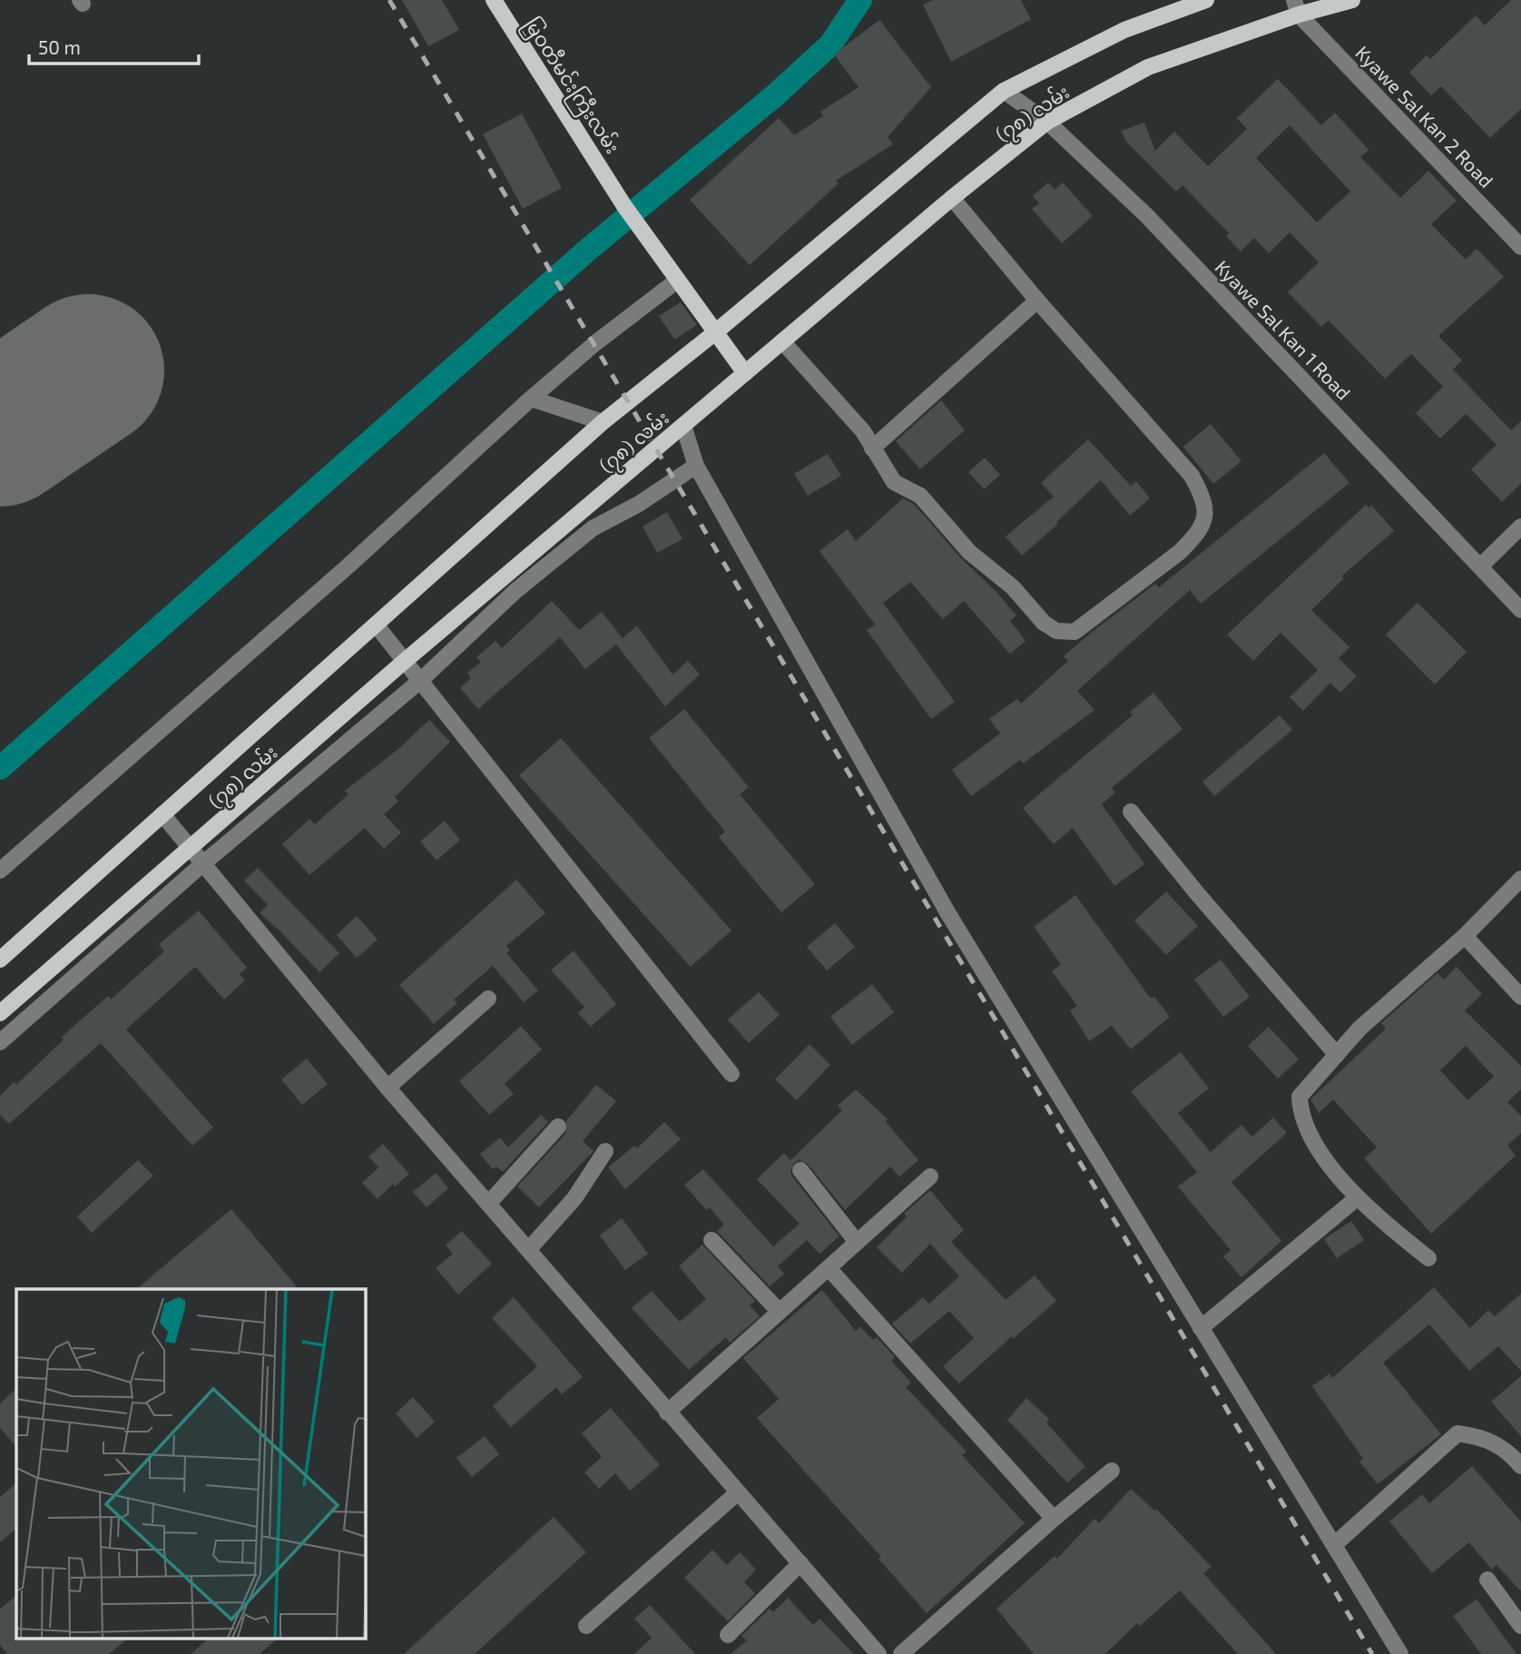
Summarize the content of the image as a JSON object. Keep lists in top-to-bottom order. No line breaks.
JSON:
{"streets":{"main road":["မြဝတီမင်းကြီးလမ်း","(၇၈) လမ်း"],"street":["Kyawe Sal Kan 2 Road","Kyawe Sal Kan 1 Road"]},"crossings":[["မြဝတီမင်းကြီးလမ်း","(၇၈) လမ်း"],["(၇၈) လမ်း","Kyawe Sal Kan 2 Road"],["(၇၈) လမ်း","Kyawe Sal Kan 1 Road"]],"scale_bar":"50 m"}
